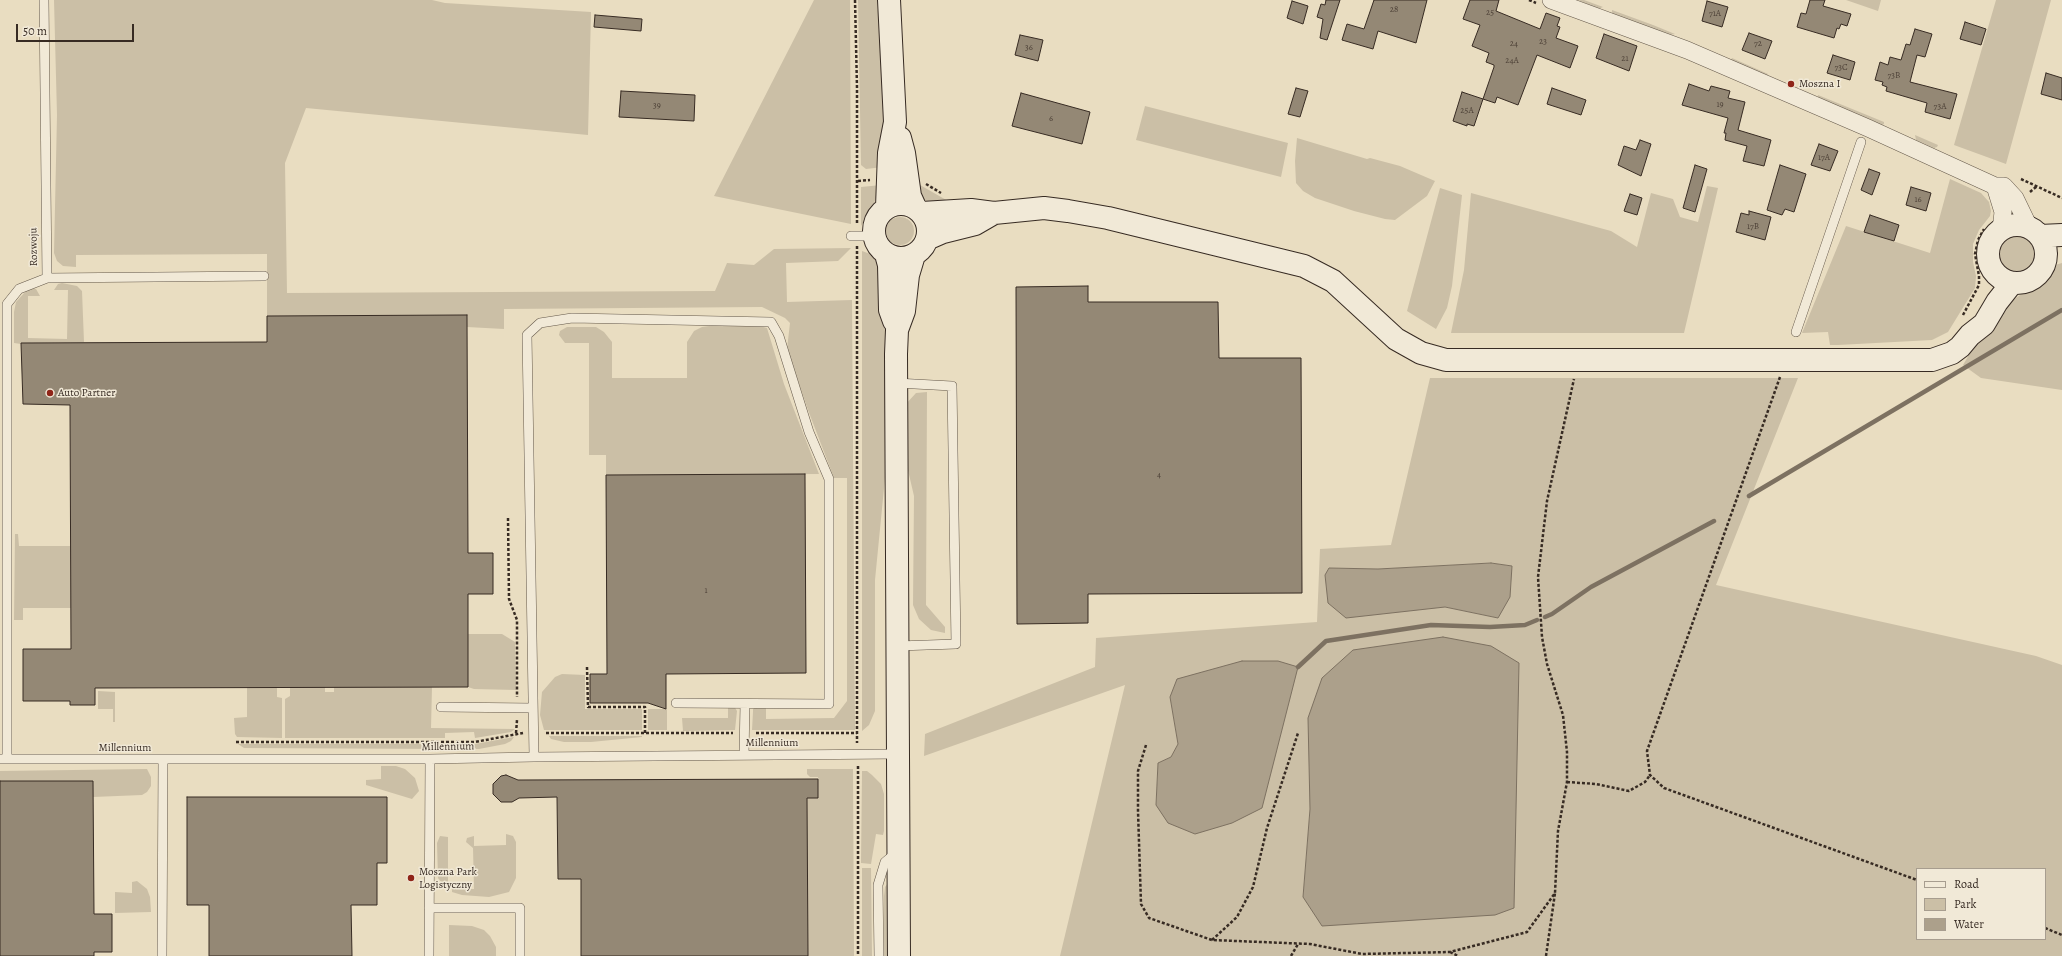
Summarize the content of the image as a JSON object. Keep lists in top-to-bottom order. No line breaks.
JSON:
{"streets":{"lane":["Rozwoju","Millennium"]},"crossings":[["Rozwoju","Millennium"]],"places":["Moszna I","Auto Partner","Moszna Park Logistyczny"],"house_numbers":["28","25","71A","23","24","72","36","21","24A","73C","73B","19","39","73A","25A","6","17A","16","17B","4","1"],"legend":["Road","Park","Water"],"scale_bar":"50 m"}
